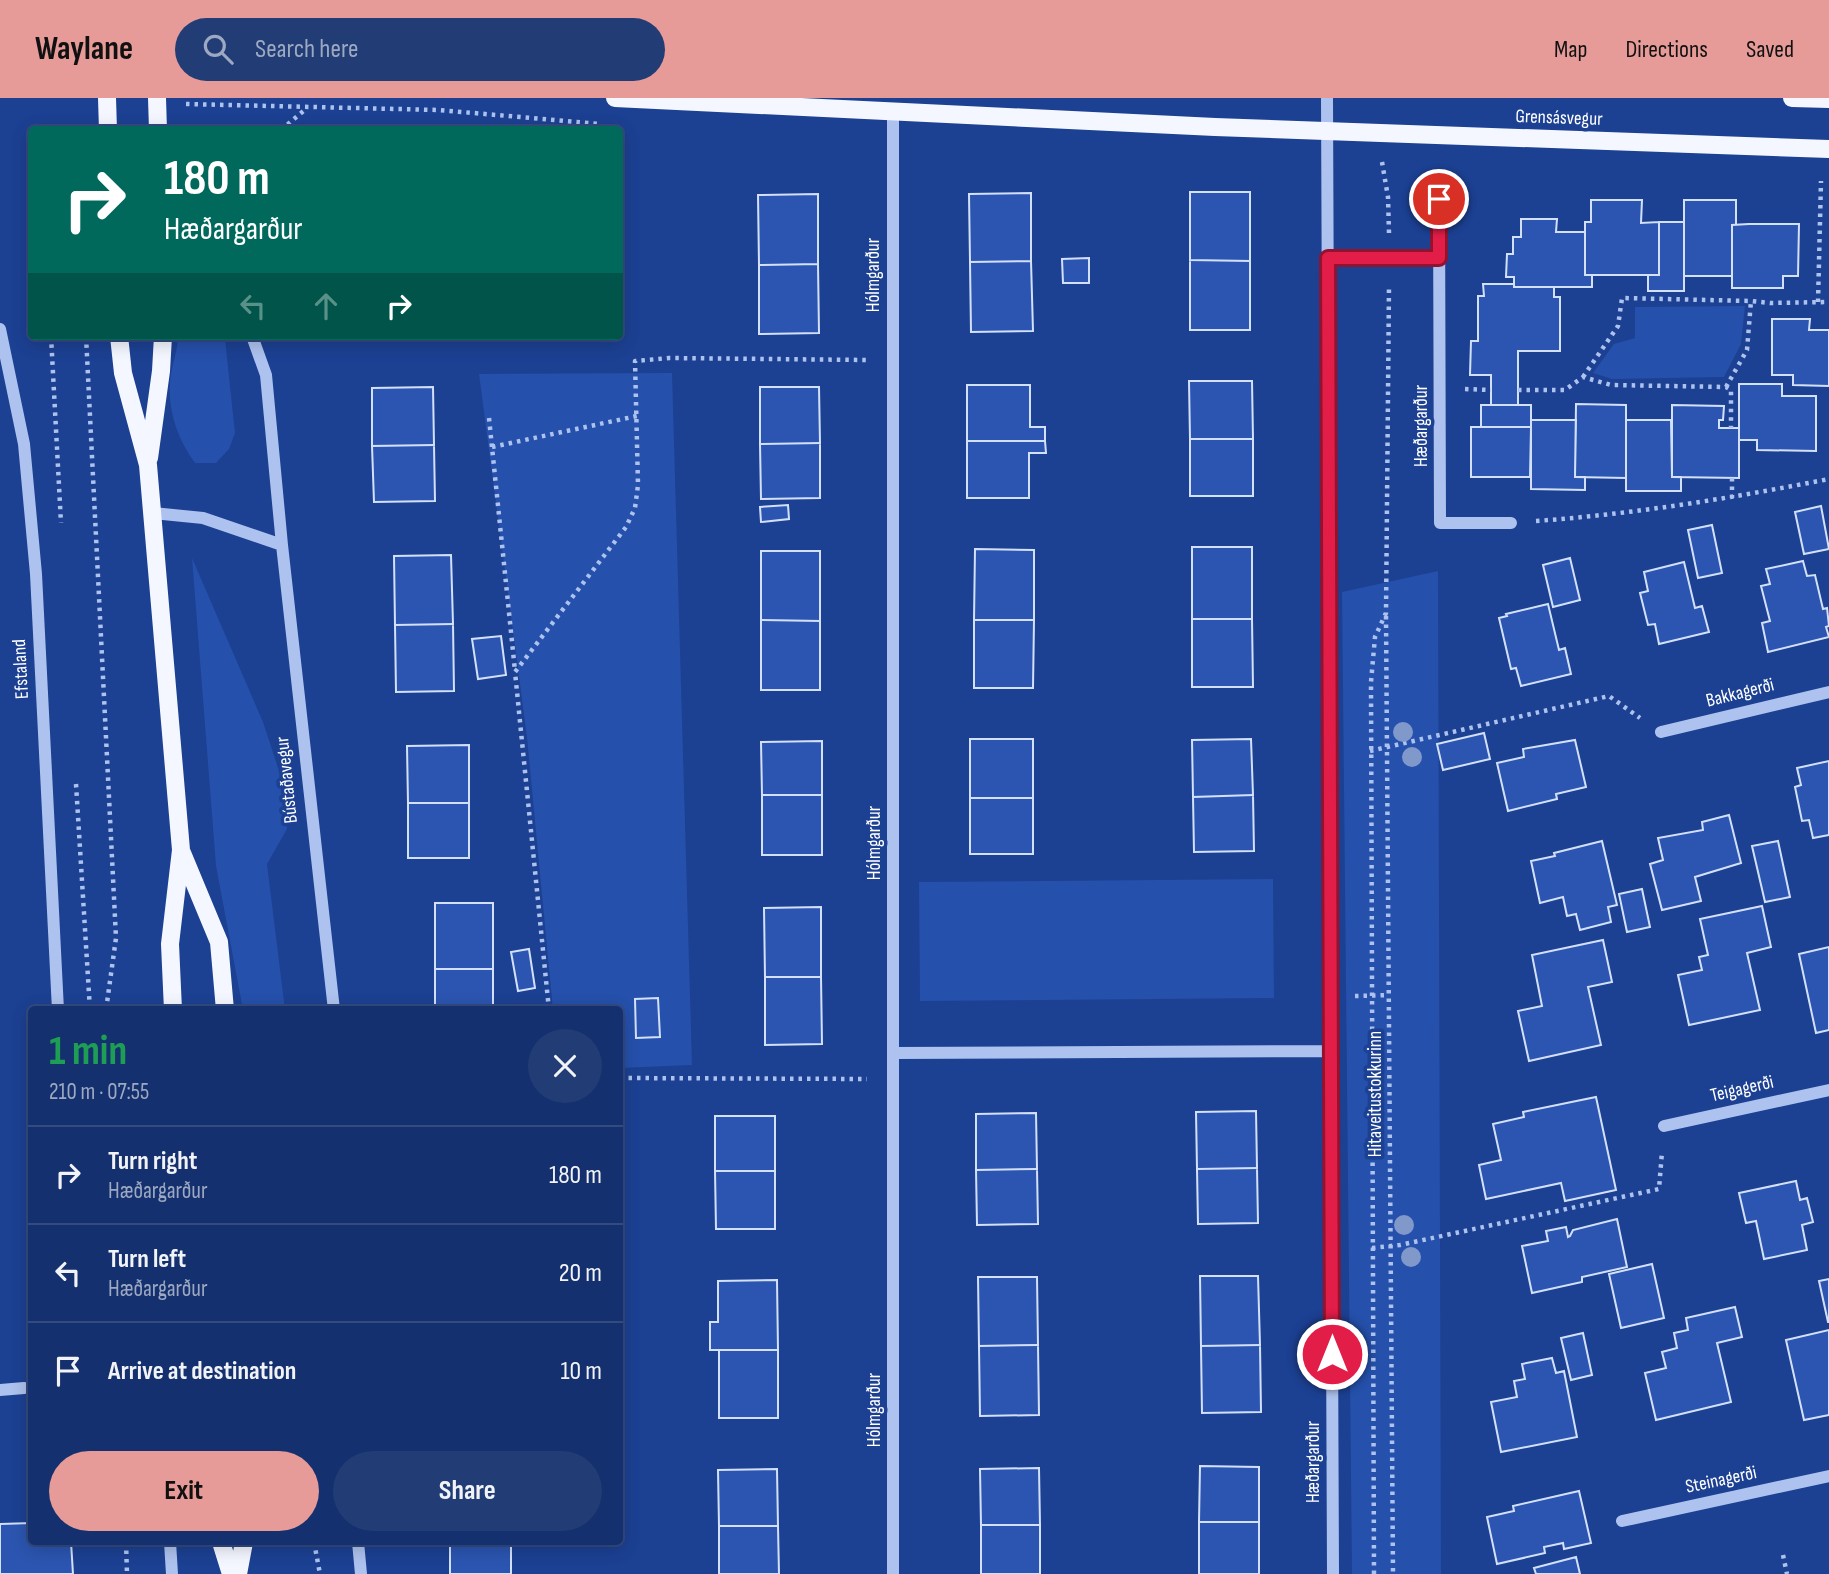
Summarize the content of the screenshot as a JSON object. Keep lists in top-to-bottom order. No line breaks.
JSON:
{"streets":{"main road":["Grensásvegur"],"street":["Hólmgarður","Hæðargarður","Efstaland","Bakkagerði","Bústaðavegur","Teigagerði","Steinagerði"],"path":["Hitaveitustokkurinn"]},"crossings":[["Grensásvegur","Hólmgarður"],["Grensásvegur","Hæðargarður"]],"page":{"header":"Waylane","search":"Search here","nav":["Map","Directions","Saved"],"turn":["180 m","Hæðargarður"],"heading":["1 min","210 m · 07:55"],"list":[{"name":"Turn right","note":"Hæðargarður","value":"180 m"},{"name":"Turn left","note":"Hæðargarður","value":"20 m"},{"name":"Arrive at destination","value":"10 m"}],"buttons":["Exit","Share"]}}
